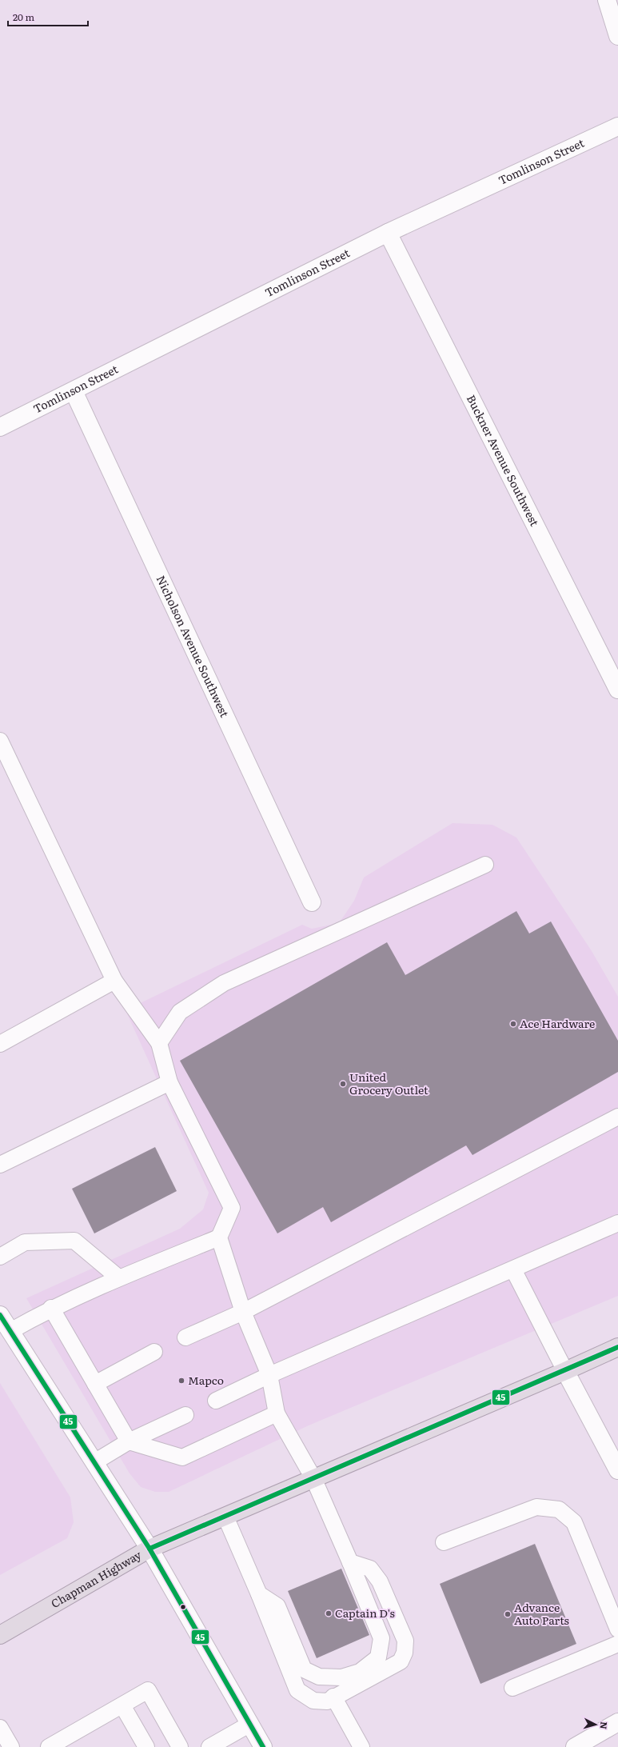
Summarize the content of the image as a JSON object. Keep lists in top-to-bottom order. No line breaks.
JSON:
{"streets":{"highway":["Chapman Highway"],"street":["Tomlinson Street","Buckner Avenue Southwest","Nicholson Avenue Southwest"]},"crossings":[["Tomlinson Street","Buckner Avenue Southwest"],["Tomlinson Street","Nicholson Avenue Southwest"]],"places":["Ace Hardware","United Grocery Outlet","Mapco","Captain D's","Advance Auto Parts"],"lines":["transit line 45"],"scale_bar":"20 m","north":"right"}
